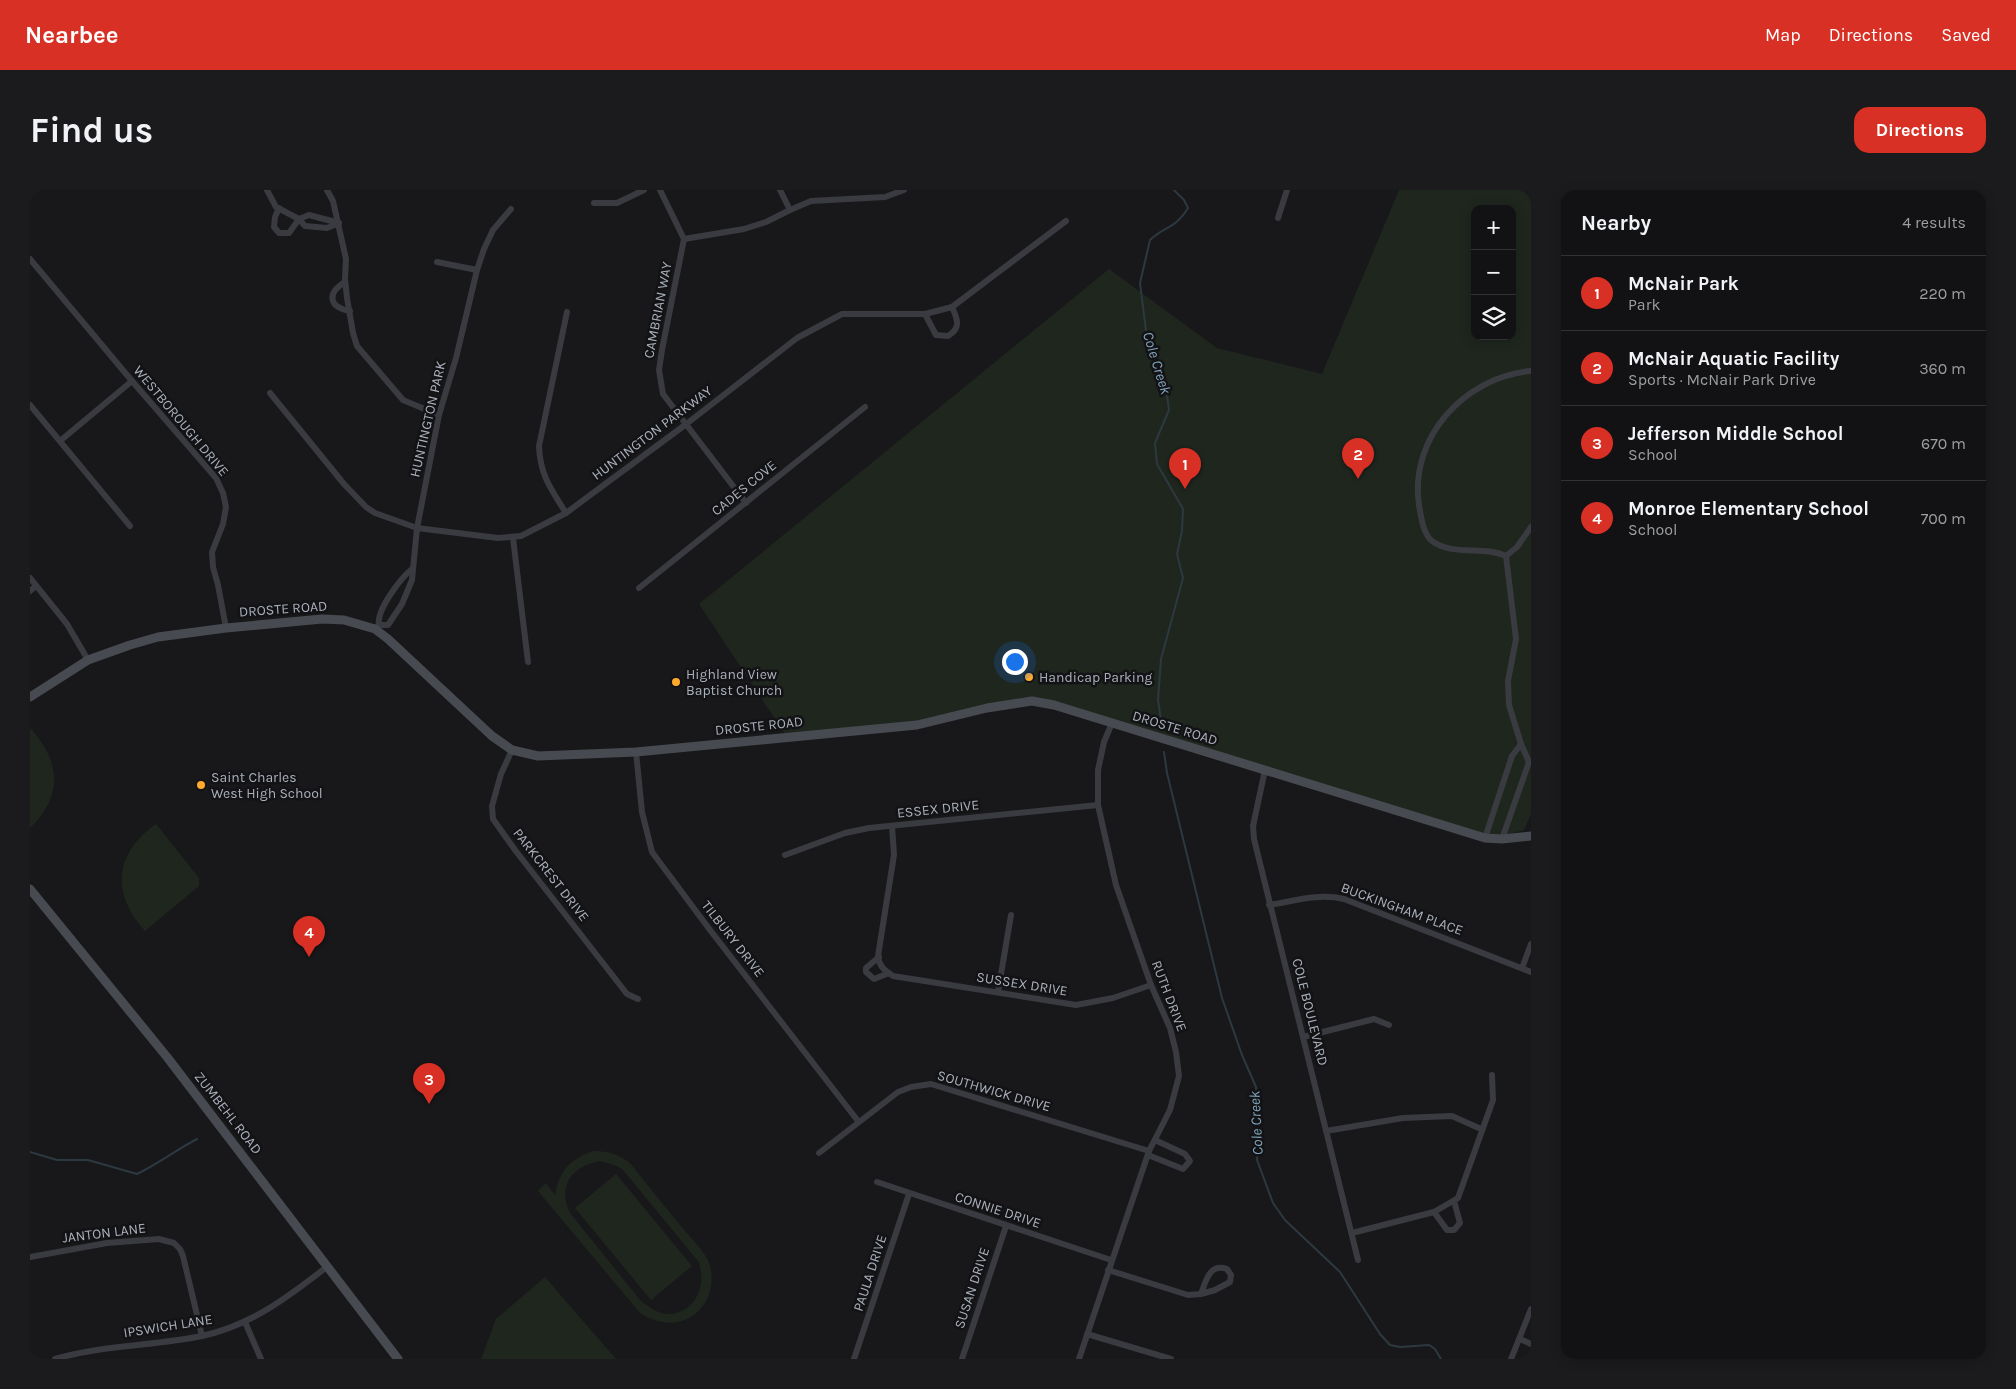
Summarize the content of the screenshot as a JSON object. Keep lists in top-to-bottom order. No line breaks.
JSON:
{"streets":{"street":["CAMBRIAN WAY","HUNTINGTON PARK","WESTBOROUGH DRIVE","HUNTINGTON PARKWAY","CADES COVE","DROSTE ROAD","ESSEX DRIVE","PARKCREST DRIVE","BUCKINGHAM PLACE","TILBURY DRIVE","SUSSEX DRIVE","RUTH DRIVE","COLE BOULEVARD","SOUTHWICK DRIVE","ZUMBEHL ROAD","CONNIE DRIVE","JANTON LANE","PAULA DRIVE","SUSAN DRIVE","IPSWICH LANE"]},"crossings":[["CAMBRIAN WAY","HUNTINGTON PARKWAY"],["CAMBRIAN WAY","CADES COVE"],["HUNTINGTON PARK","HUNTINGTON PARKWAY"],["HUNTINGTON PARK","DROSTE ROAD"],["WESTBOROUGH DRIVE","DROSTE ROAD"],["DROSTE ROAD","PARKCREST DRIVE"],["DROSTE ROAD","TILBURY DRIVE"],["DROSTE ROAD","RUTH DRIVE"],["DROSTE ROAD","COLE BOULEVARD"],["ESSEX DRIVE","SUSSEX DRIVE"],["ESSEX DRIVE","RUTH DRIVE"],["BUCKINGHAM PLACE","COLE BOULEVARD"],["TILBURY DRIVE","SOUTHWICK DRIVE"],["SUSSEX DRIVE","RUTH DRIVE"],["RUTH DRIVE","SOUTHWICK DRIVE"],["RUTH DRIVE","CONNIE DRIVE"],["ZUMBEHL ROAD","IPSWICH LANE"],["CONNIE DRIVE","PAULA DRIVE"],["CONNIE DRIVE","SUSAN DRIVE"],["JANTON LANE","IPSWICH LANE"]],"water":["Cole Creek"],"places":["Handicap Parking","Highland View Baptist Church","Saint Charles West High School"],"page":{"header":"Nearbee","nav":["Map","Directions","Saved"],"buttons":"Directions","title":"Find us","heading":["Nearby","4 results"],"map_buttons":["+","−"],"list":[{"mark":"1","name":"McNair Park","note":"Park","value":"220 m"},{"mark":"2","name":"McNair Aquatic Facility","note":"Sports · McNair Park Drive","value":"360 m"},{"mark":"3","name":"Jefferson Middle School","note":"School","value":"670 m"},{"mark":"4","name":"Monroe Elementary School","note":"School","value":"700 m"}],"pins":["2","1","4","3"]}}
